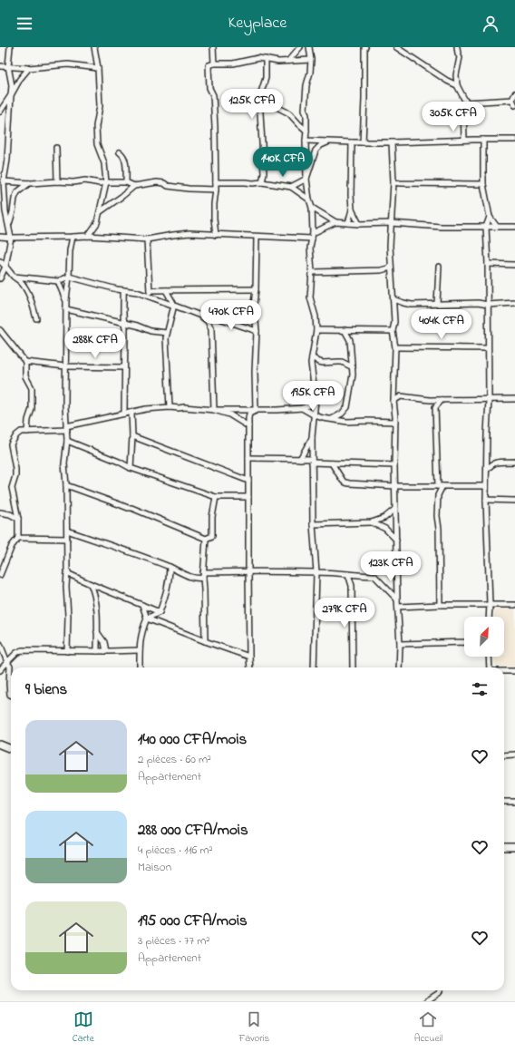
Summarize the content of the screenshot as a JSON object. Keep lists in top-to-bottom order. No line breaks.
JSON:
{"north":"top right","page":{"header":"Keyplace","price":["125K CFA","305K CFA","140K CFA","470K CFA","404K CFA","288K CFA","195K CFA","123K CFA","279K CFA"],"heading":"9 biens","list":[{"name":"140 000 CFA/mois","note":"2 pièces · 60 m² · Appartement"},{"name":"288 000 CFA/mois","note":"4 pièces · 116 m² · Maison"},{"name":"195 000 CFA/mois","note":"3 pièces · 77 m² · Appartement"}],"tabs":["Carte","Favoris","Accueil"]}}
